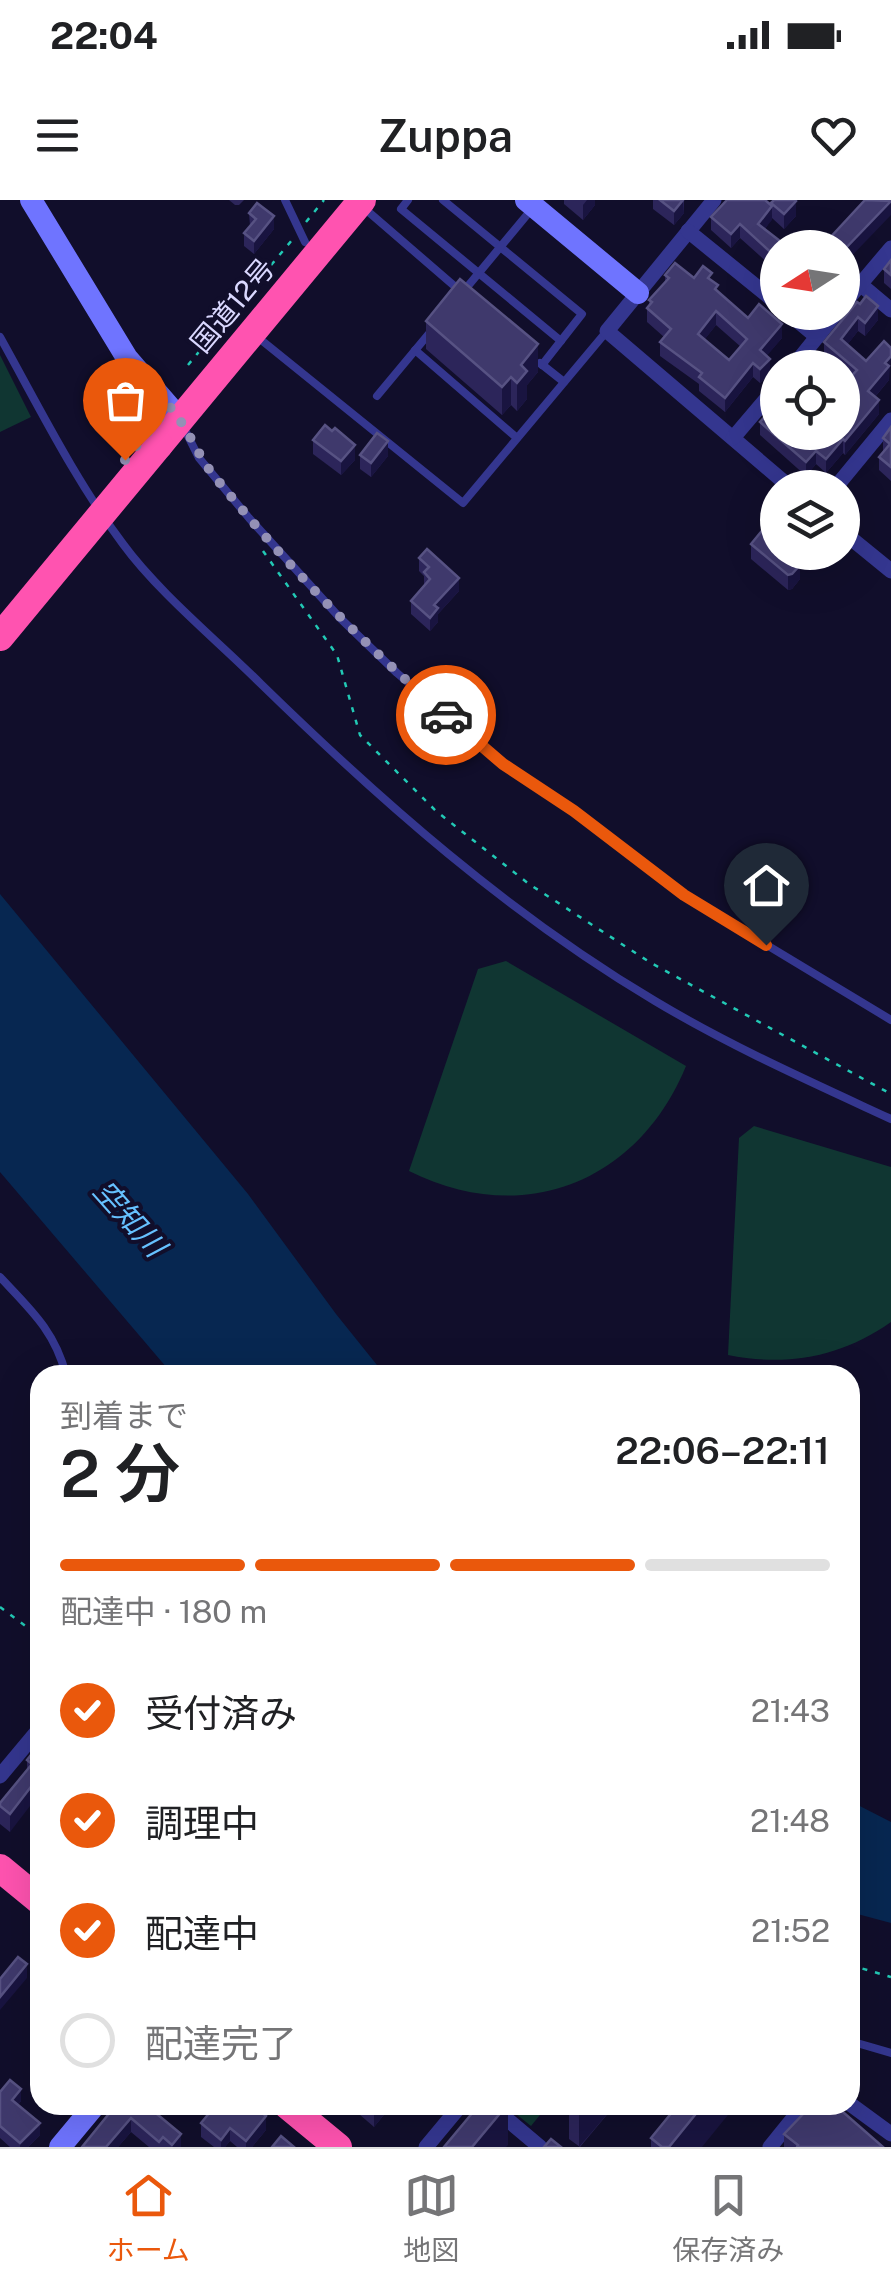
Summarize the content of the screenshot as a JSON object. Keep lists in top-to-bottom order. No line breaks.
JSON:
{"streets":{"highway":["国道12号"]},"water":["空知川"],"north":"left","page":{"status":"22:04","header":"Zuppa","heading":["2 分","到着まで","22:06–22:11"],"bar":"配達中 · 180 m","list":[["受付済み","21:43"],["調理中","21:48"],["配達中","21:52"],"配達完了"],"tabs":["ホーム","地図","保存済み"]}}
